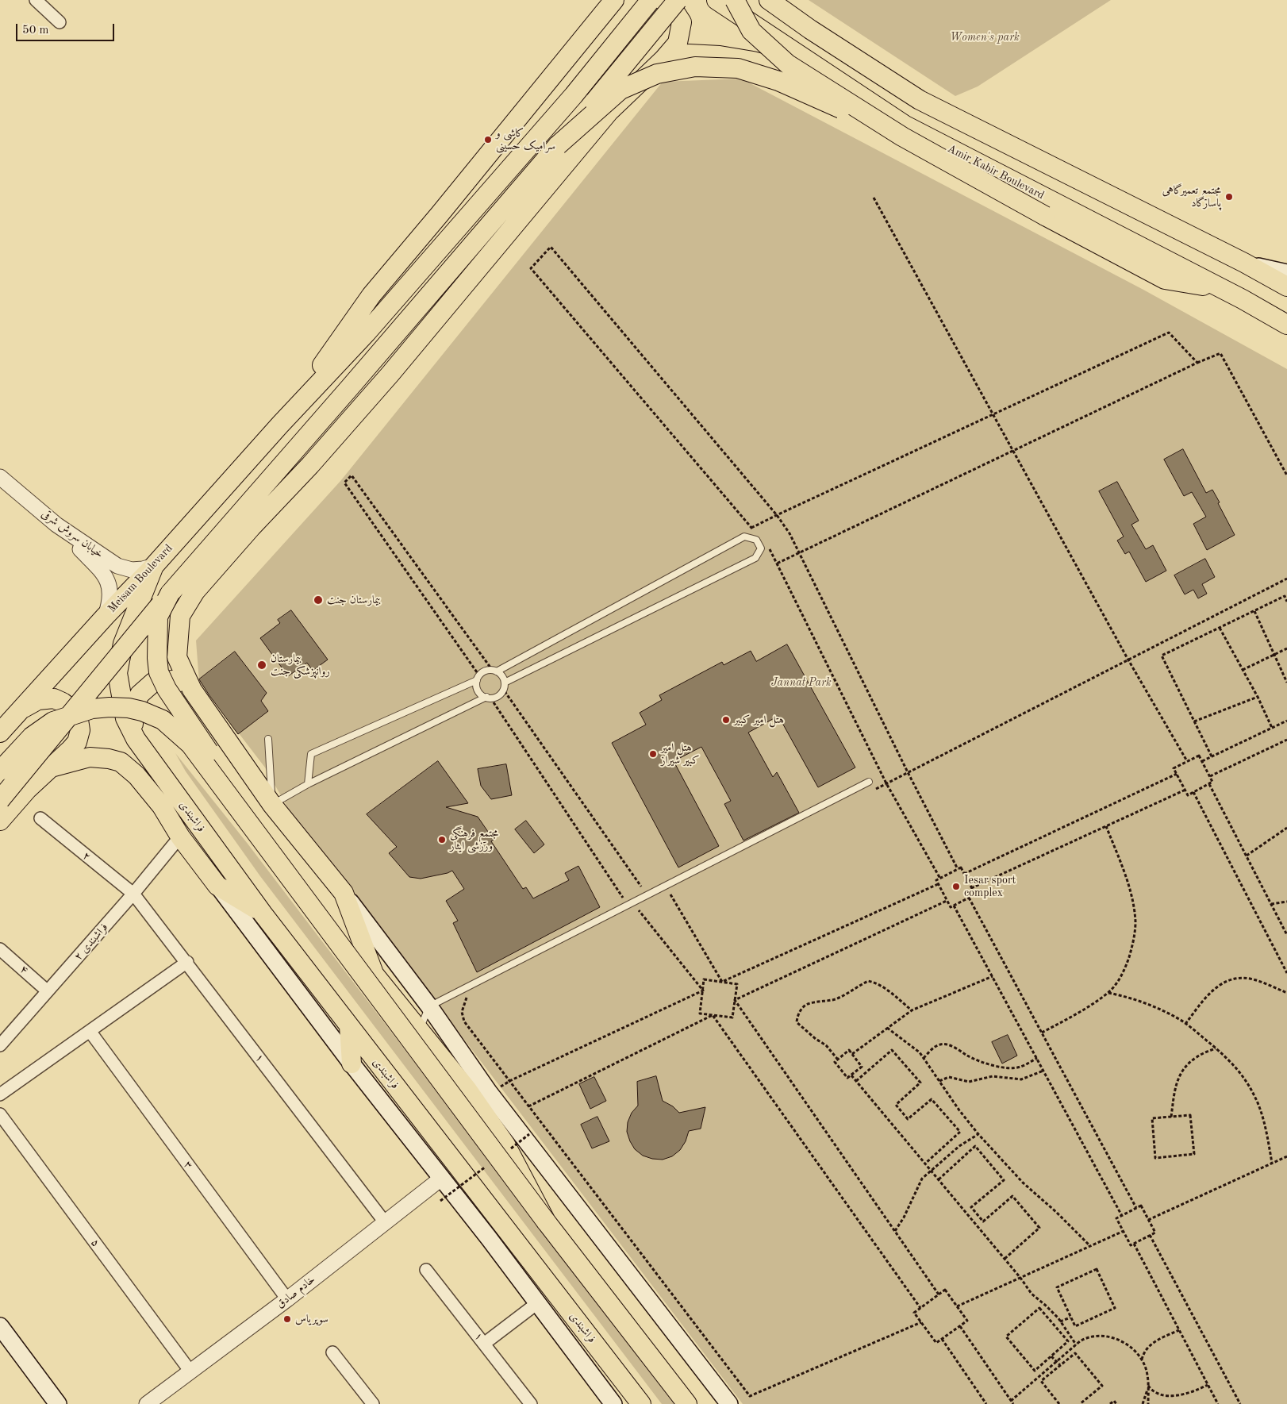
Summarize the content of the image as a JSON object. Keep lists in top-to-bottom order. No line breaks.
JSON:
{"streets":{"main road":["Amir Kabir Boulevard","Meisam Boulevard","فراشبندی"],"street":["خیابان سروش شرقی","۲","۲ فراشبندی","۴","۱","۳","۵","خادم صادق"]},"crossings":[["خیابان سروش شرقی","Meisam Boulevard"],["خیابان سروش شرقی","فراشبندی"],["Meisam Boulevard","فراشبندی"],["فراشبندی","خادم صادق"],["۲","۲ فراشبندی"],["۲","۱"],["۲ فراشبندی","۴"],["۲ فراشبندی","۱"],["۱","خادم صادق"],["۳","خادم صادق"],["۵","خادم صادق"]],"parks":["Women's park","Jannat Park"],"places":["کاشی و سرامیک حسینی","مجتمع تعمیرگاهی پاسارگاد","بیمارستان جنت","بیمارستان روانپزشکی جنت","هتل امیر کبیر","هتل امیر کبیر شیراز","مجتمع فرهنگی ورزشی ایثار","Iesar sport complex","سوپریاس"],"scale_bar":"50 m"}
